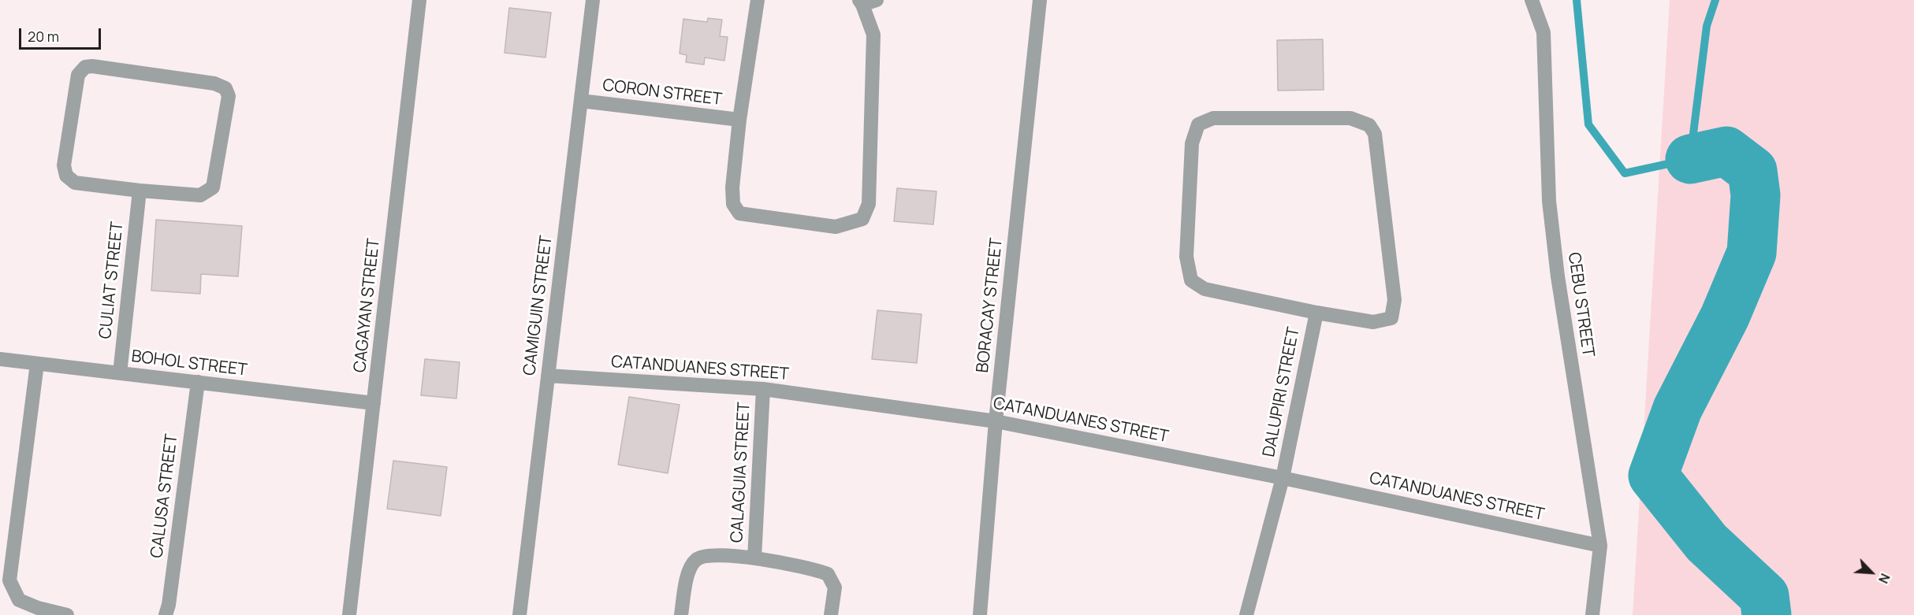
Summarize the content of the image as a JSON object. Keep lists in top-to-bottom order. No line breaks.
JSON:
{"streets":{"street":["CORON STREET","CULIAT STREET","CEBU STREET","CAGAYAN STREET","CAMIGUIN STREET","BORACAY STREET","BOHOL STREET","CATANDUANES STREET","DALUPIRI STREET","CALAGUIA STREET","CALUSA STREET"]},"crossings":[["CORON STREET","CAMIGUIN STREET"],["CULIAT STREET","BOHOL STREET"],["CEBU STREET","CATANDUANES STREET"],["CAGAYAN STREET","BOHOL STREET"],["CAMIGUIN STREET","CATANDUANES STREET"],["BORACAY STREET","CATANDUANES STREET"],["BOHOL STREET","CALUSA STREET"],["CATANDUANES STREET","DALUPIRI STREET"],["CATANDUANES STREET","CALAGUIA STREET"]],"scale_bar":"20 m","north":"bottom right"}
